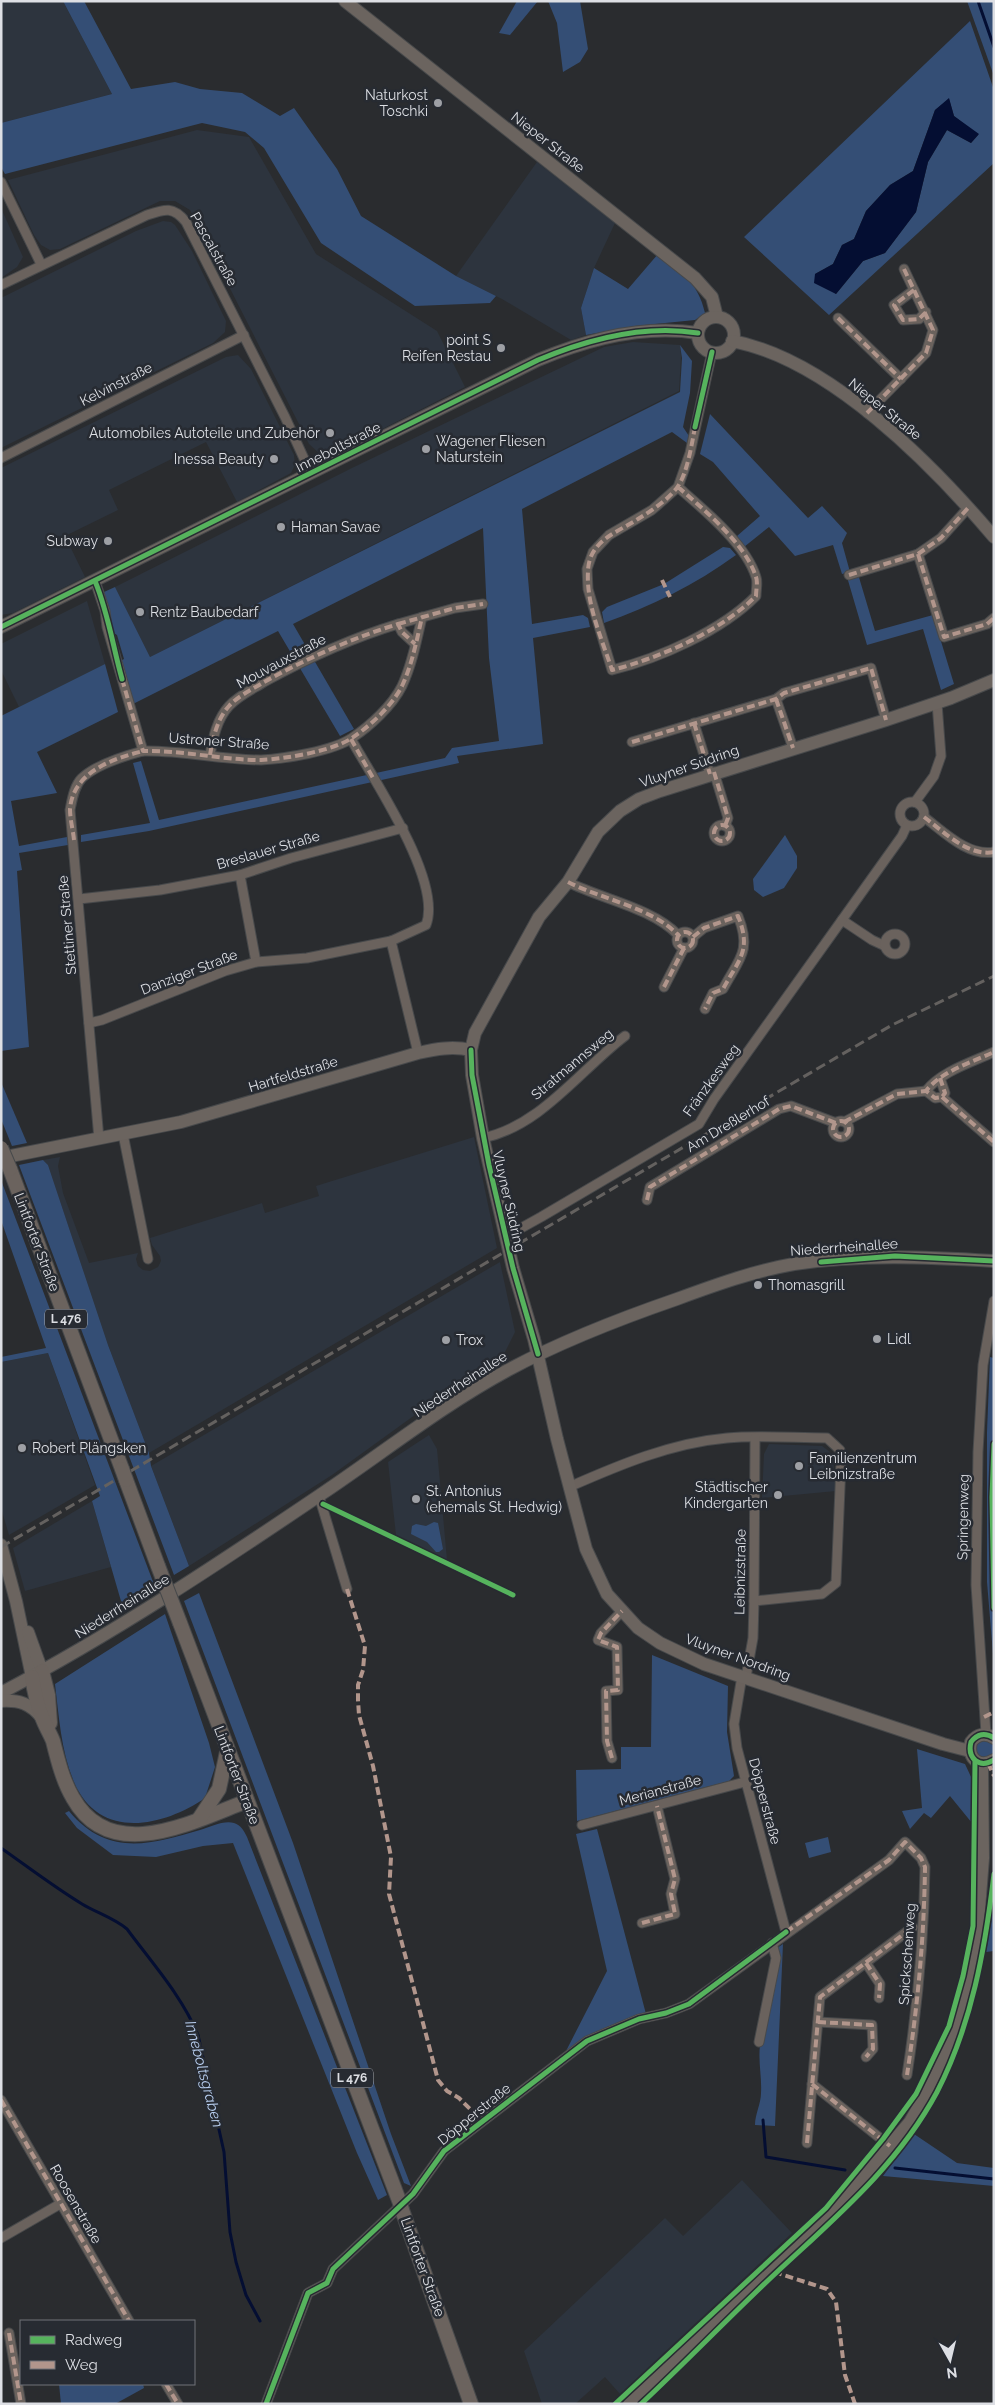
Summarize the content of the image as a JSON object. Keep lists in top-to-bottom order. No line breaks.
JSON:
{"streets":{"main road":["Lintforter Straße","L 476"],"street":["Nieper Straße","Pascalstraße","Kelvinstraße","Inneboltstraße","Mouvauxstraße","Ustroner Straße","Vluyner Südring","Breslauer Straße","Stettiner Straße","Danziger Straße","Stratmannsweg","Hartfeldstraße","Fränzkesweg","Am Dreßlerhof","Niederrheinallee","Springenweg","Leibnizstraße","Vluyner Nordring","Merianstraße","Döpperstraße","Spickschenweg","Roosenstraße"]},"crossings":[["Nieper Straße","Inneboltstraße"],["Pascalstraße","Kelvinstraße"],["Pascalstraße","Inneboltstraße"],["Mouvauxstraße","Ustroner Straße"],["Ustroner Straße","Stettiner Straße"],["Ustroner Straße","Danziger Straße"],["Vluyner Südring","Stratmannsweg"],["Vluyner Südring","Hartfeldstraße"],["Vluyner Südring","Fränzkesweg"],["Vluyner Südring","Niederrheinallee"],["Vluyner Südring","Vluyner Nordring"],["Breslauer Straße","Stettiner Straße"],["Breslauer Straße","Danziger Straße"],["Stettiner Straße","Danziger Straße"],["Stettiner Straße","Hartfeldstraße"],["Hartfeldstraße","Lintforter Straße"],["Niederrheinallee","Vluyner Nordring"],["Leibnizstraße","Vluyner Nordring"],["Leibnizstraße","Döpperstraße"],["Vluyner Nordring","Döpperstraße"],["Merianstraße","Döpperstraße"],["Döpperstraße","Spickschenweg"]],"water":["Inneboltsgraben"],"places":["Naturkost Toschki","point S Reifen Restau","Automobiles Autoteile und Zubehör","Wagener Fliesen Naturstein","Inessa Beauty","Haman Savae","Subway","Rentz Baubedarf","Thomasgrill","Lidl","Trox","Robert Plängsken","Familienzentrum Leibnizstraße","Städtischer Kindergarten","St. Antonius (ehemals St. Hedwig)"],"legend":["Radweg","Weg"],"north":"bottom"}
